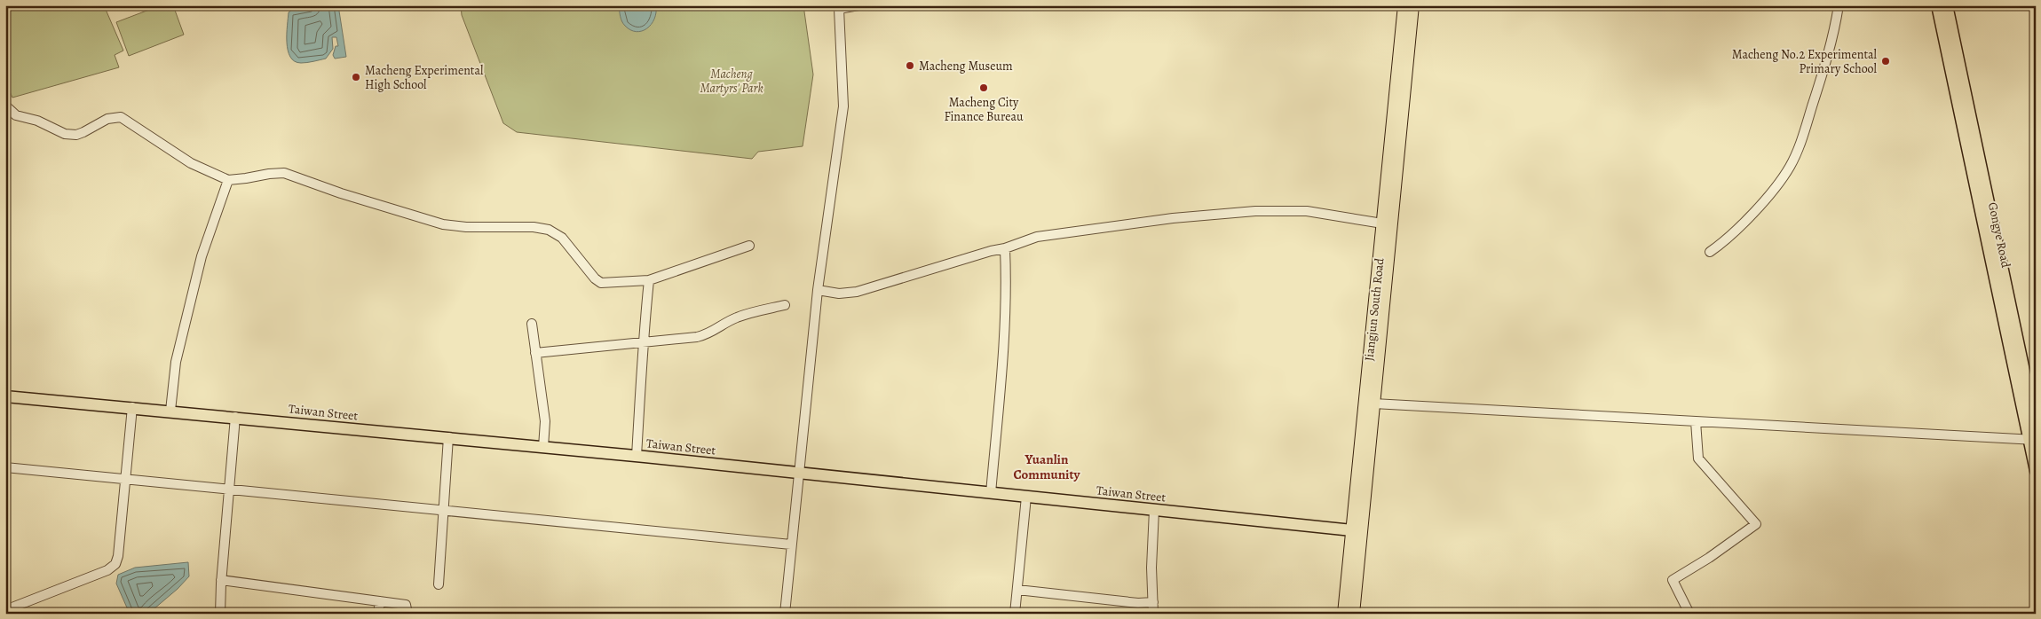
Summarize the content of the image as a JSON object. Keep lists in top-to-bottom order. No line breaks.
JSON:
{"streets":{"highway":["Jiangjun South Road"],"main road":["Gongye Road","Taiwan Street"]},"crossings":[["Jiangjun South Road","Taiwan Street"]],"districts":["Yuanlin Community"],"parks":["Macheng Martyrs' Park"],"places":["Macheng No.2 Experimental Primary School","Macheng Museum","Macheng Experimental High School","Macheng City Finance Bureau"]}
